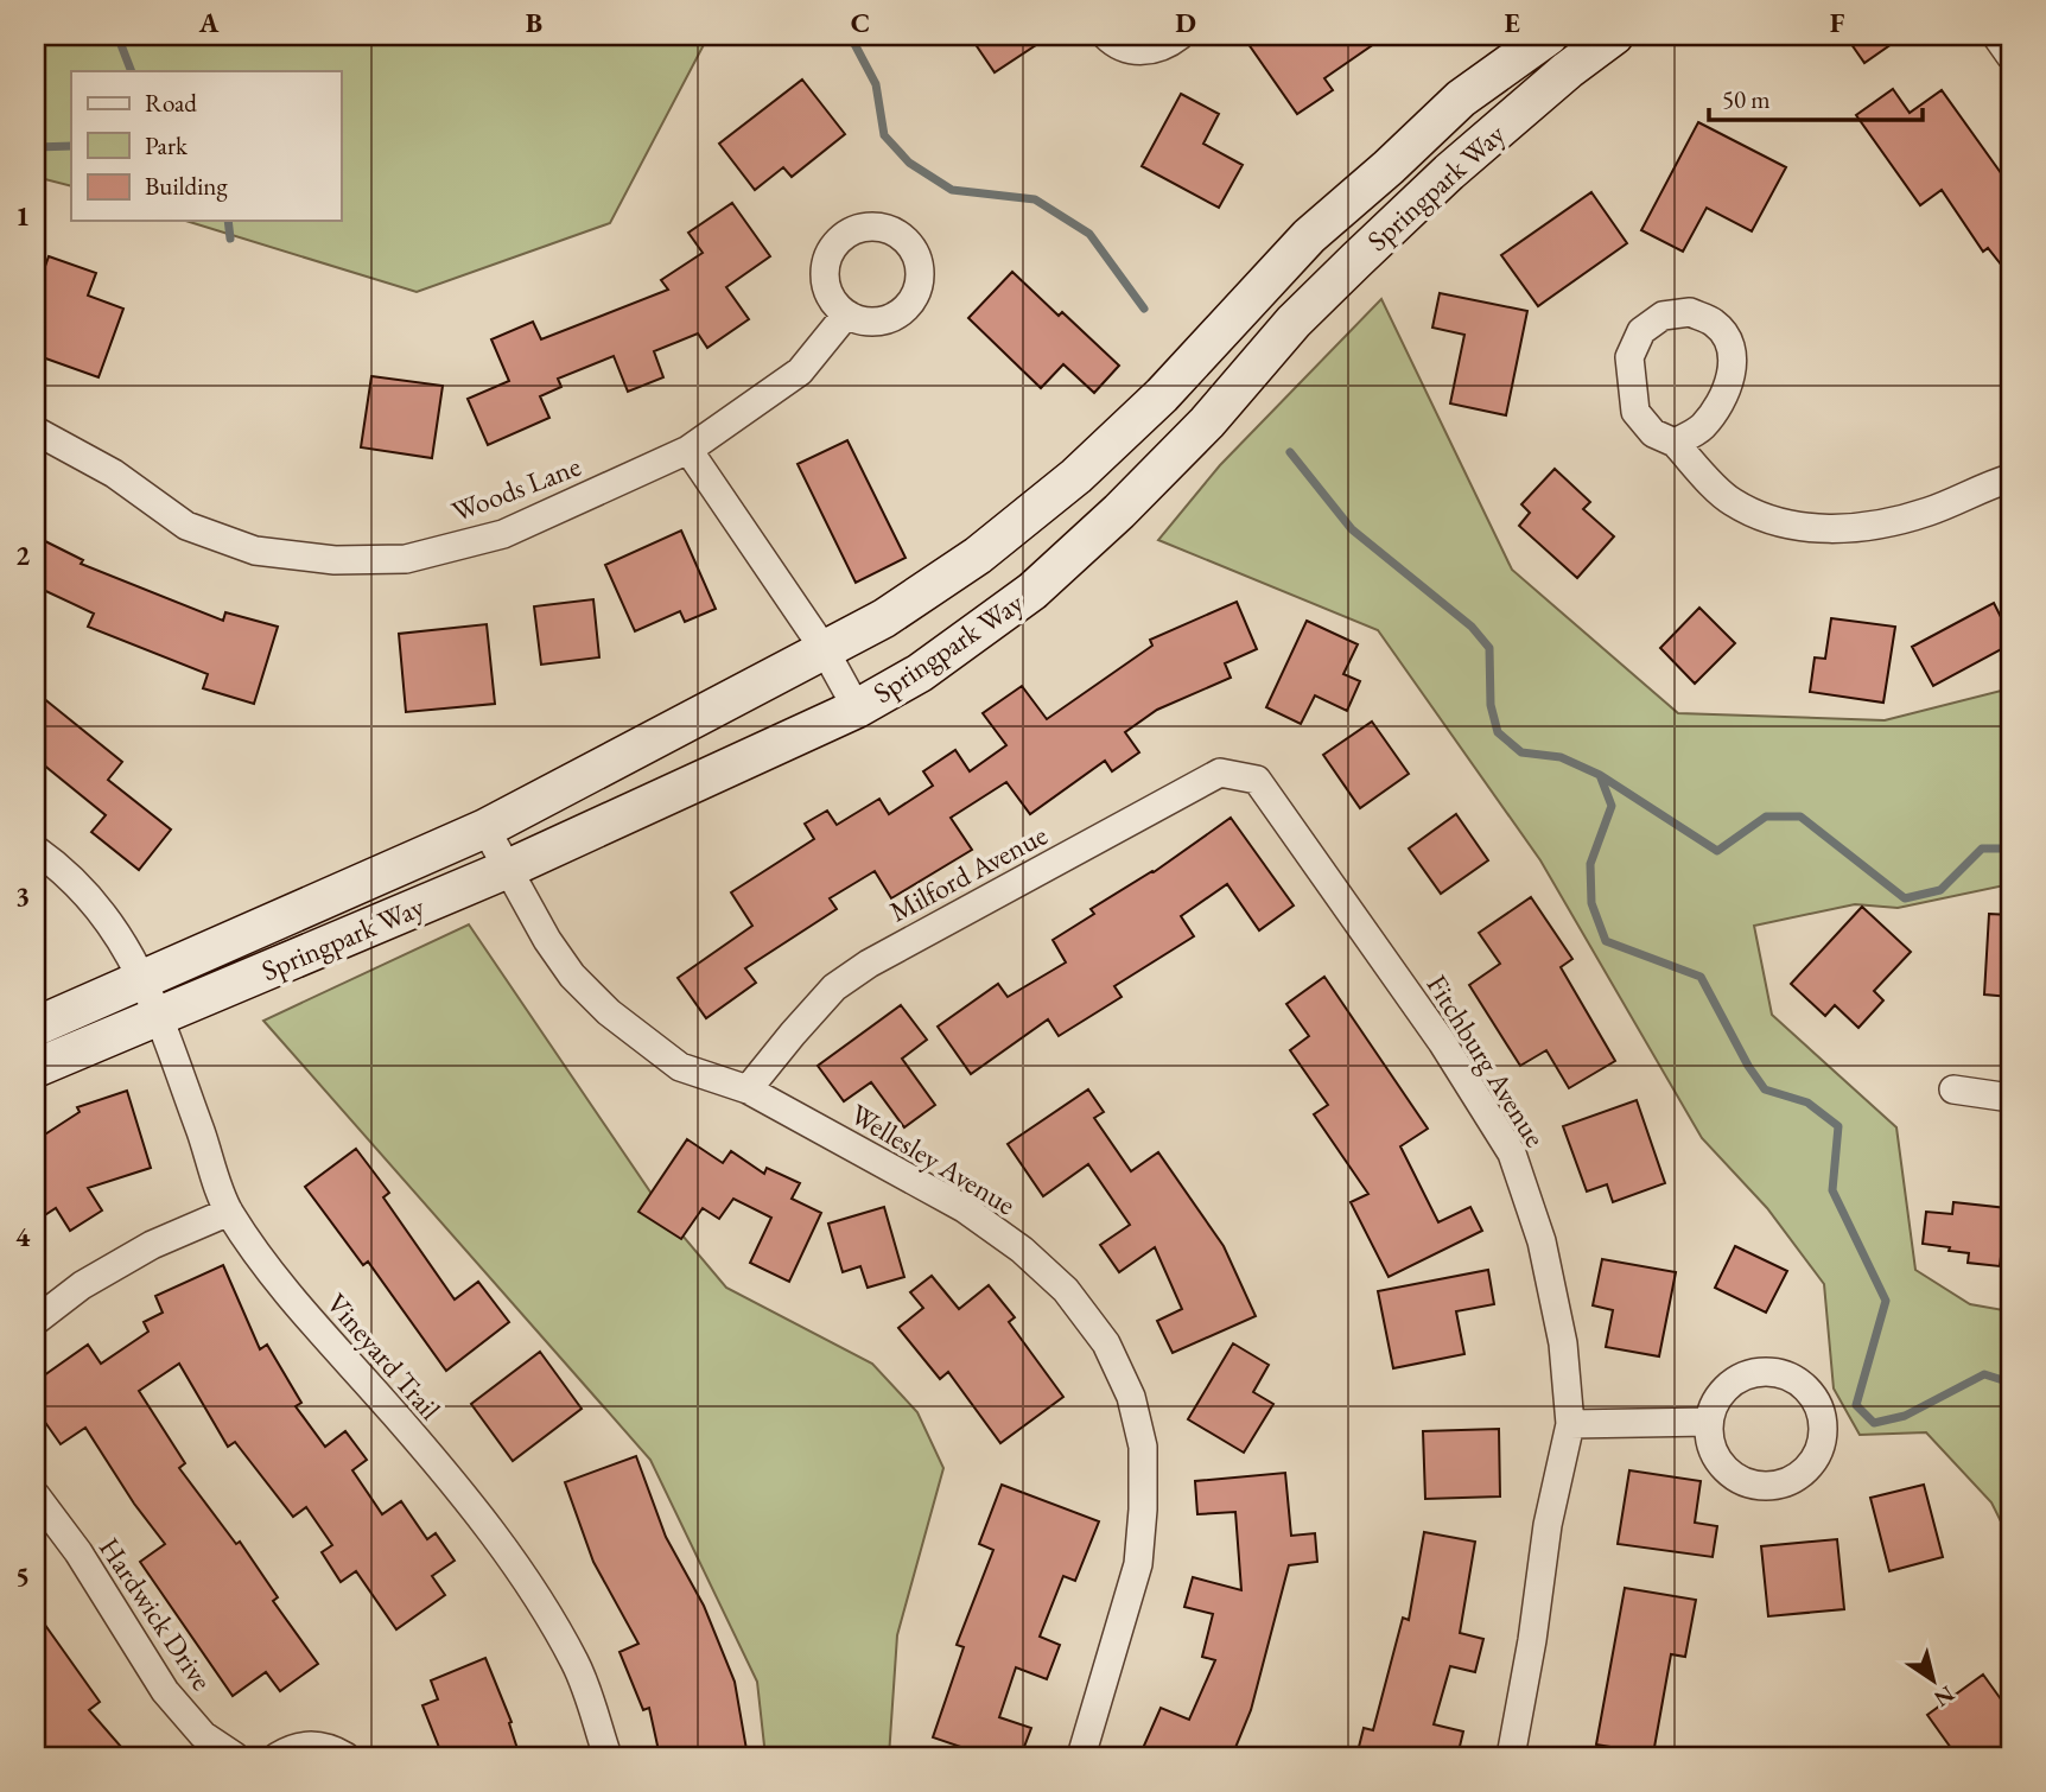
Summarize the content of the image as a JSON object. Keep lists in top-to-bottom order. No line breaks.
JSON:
{"streets":{"street":["Springpark Way","Woods Lane","Milford Avenue","Fitchburg Avenue","Wellesley Avenue","Vineyard Trail","Hardwick Drive"]},"crossings":[["Springpark Way","Wellesley Avenue"],["Springpark Way","Vineyard Trail"],["Milford Avenue","Fitchburg Avenue"],["Milford Avenue","Wellesley Avenue"]],"legend":["Road","Park","Building"],"scale_bar":"50 m","north":"bottom right","grid":{"columns":["A","B","C","D","E","F"],"rows":["1","2","3","4","5"]}}
